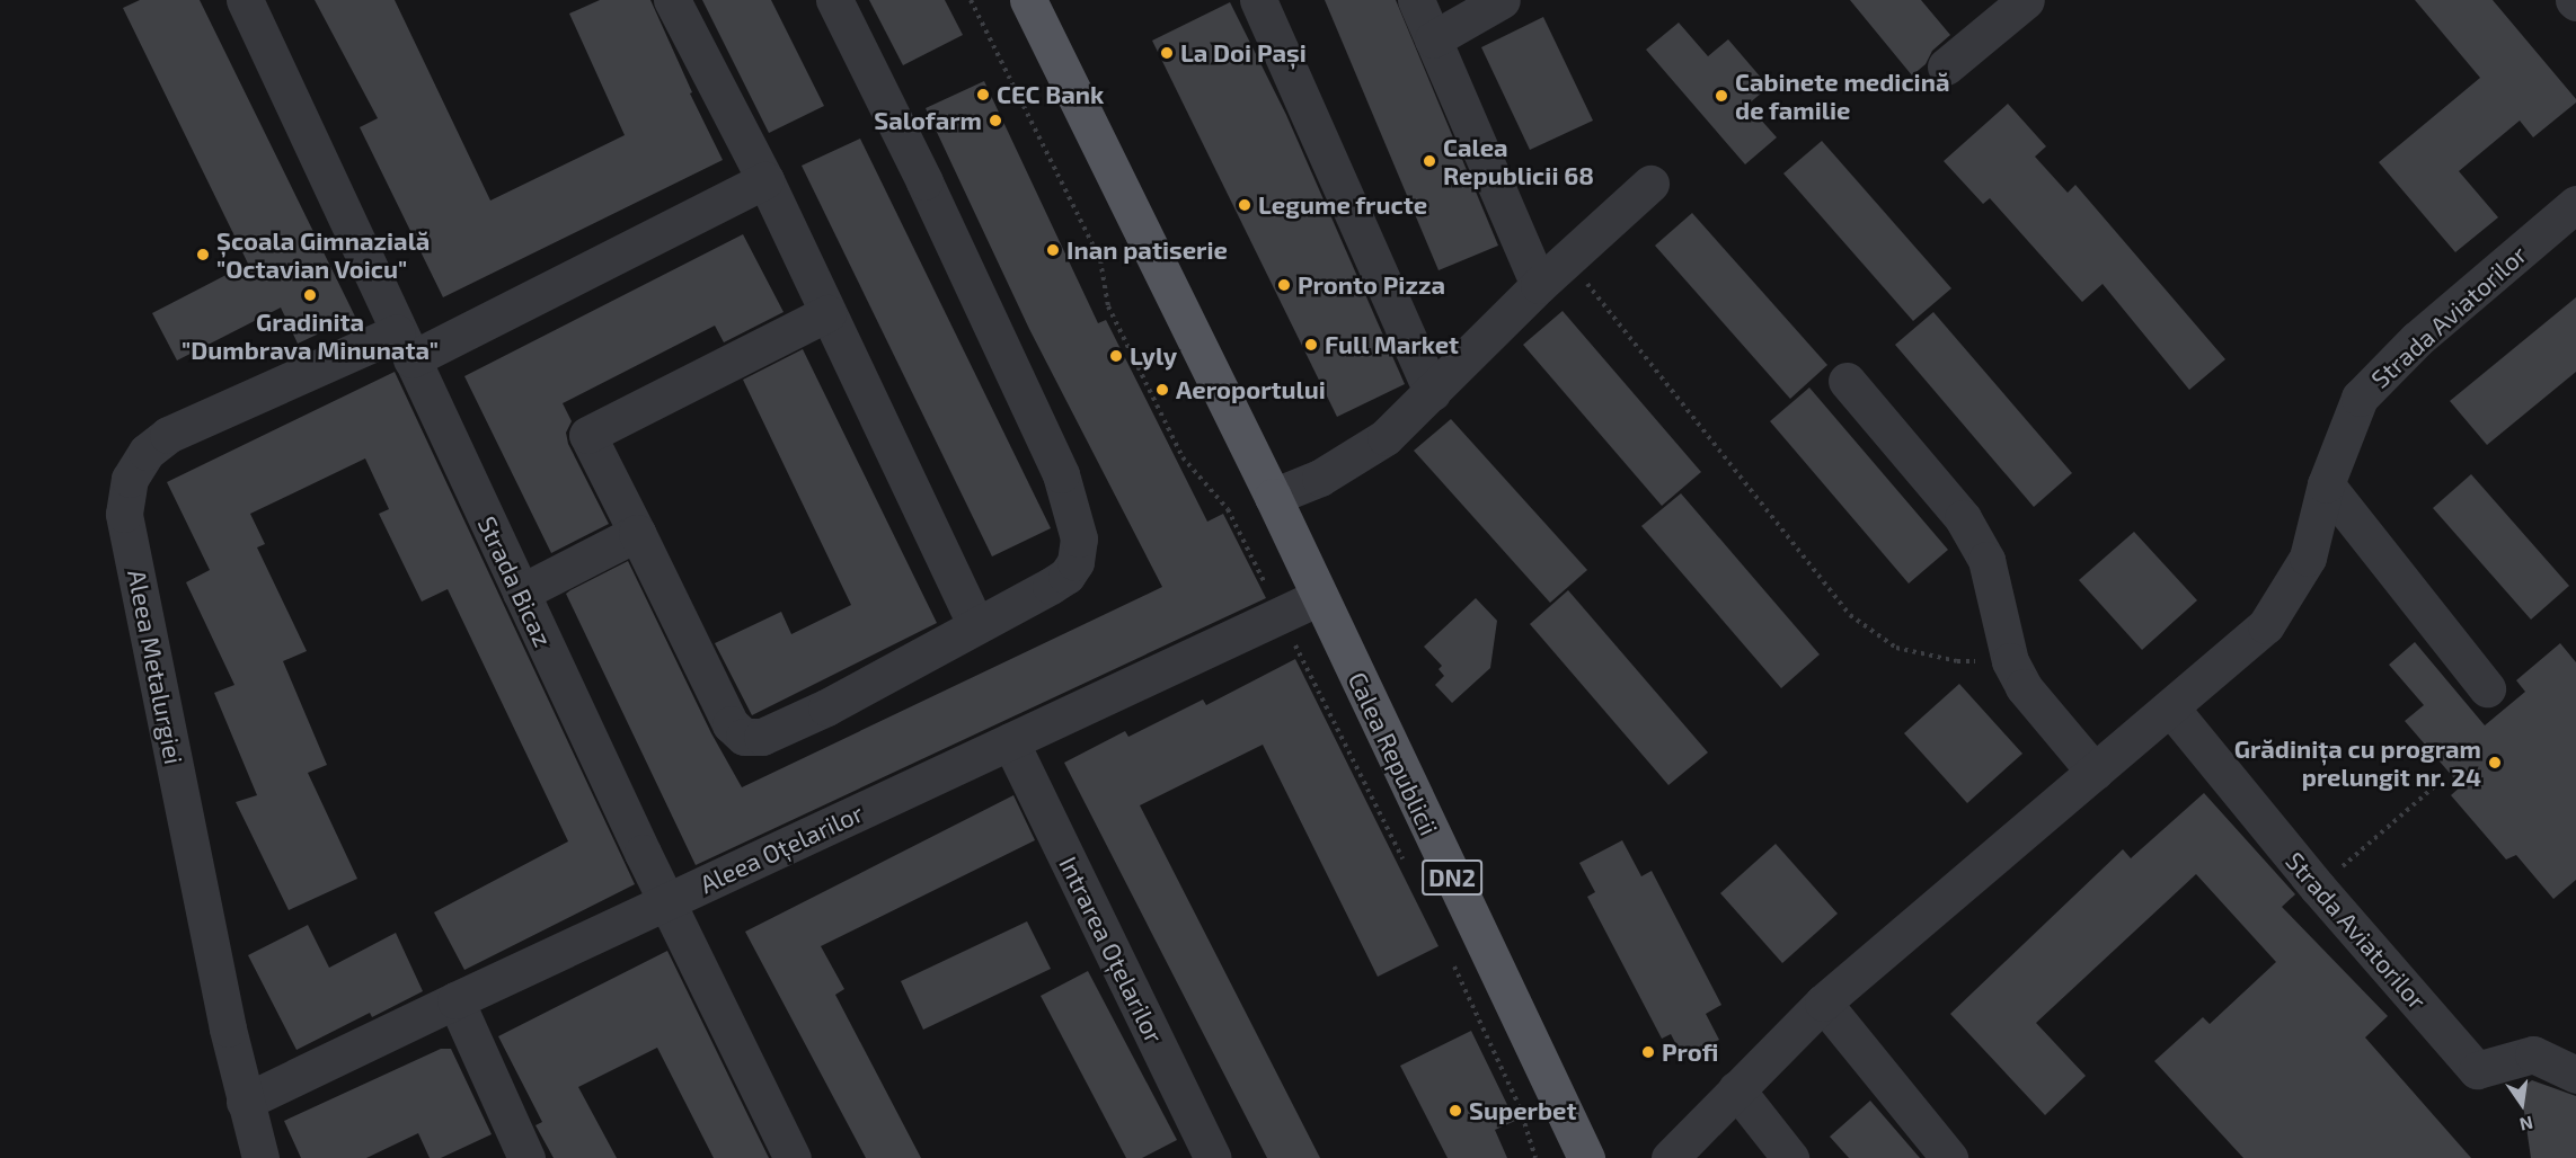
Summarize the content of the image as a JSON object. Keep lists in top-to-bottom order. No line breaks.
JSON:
{"streets":{"main road":["Calea Republicii","DN2"],"street":["Strada Aviatorilor","Strada Bicaz","Aleea Metalurgiei","Aleea Oțelarilor","Intrarea Oțelarilor"]},"crossings":[["Strada Bicaz","Aleea Metalurgiei"],["Strada Bicaz","Aleea Oțelarilor"],["Aleea Metalurgiei","Aleea Oțelarilor"],["Calea Republicii","Aleea Oțelarilor"],["Aleea Oțelarilor","Intrarea Oțelarilor"]],"places":["La Doi Pași","CEC Bank","Cabinete medicină de familie","Salofarm","Calea Republicii 68","Legume fructe","Inan patiserie","Școala Gimnazială \"Octavian Voicu\"","Pronto Pizza","Gradinita \"Dumbrava Minunata\"","Full Market","Lyly","Aeroportului","Grădinița cu program prelungit nr. 24","Profi","Superbet"],"north":"bottom"}
